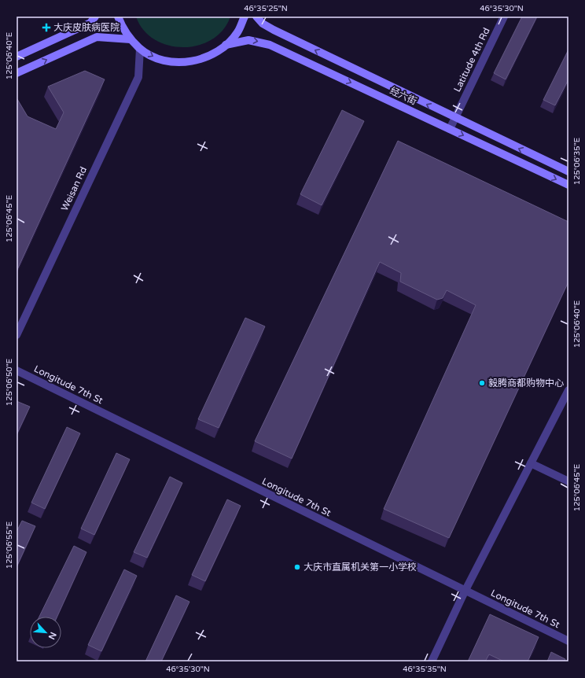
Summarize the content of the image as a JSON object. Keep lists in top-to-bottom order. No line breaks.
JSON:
{"streets":{"main road":["经六街"],"street":["Latitude 4th Rd","Weisan Rd","Longitude 7th St"]},"crossings":[["Latitude 4th Rd","经六街"]],"places":{"health":["大庆皮肤病医院"],"other":["毅腾商都购物中心","大庆市直属机关第一小学校"]},"north":"bottom right","coordinates":["46°35'25\"N","46°35'30\"N","125°06'40\"E","125°06'35\"E","125°06'45\"E","125°06'50\"E","125°06'55\"E","46°35'35\"N"]}
